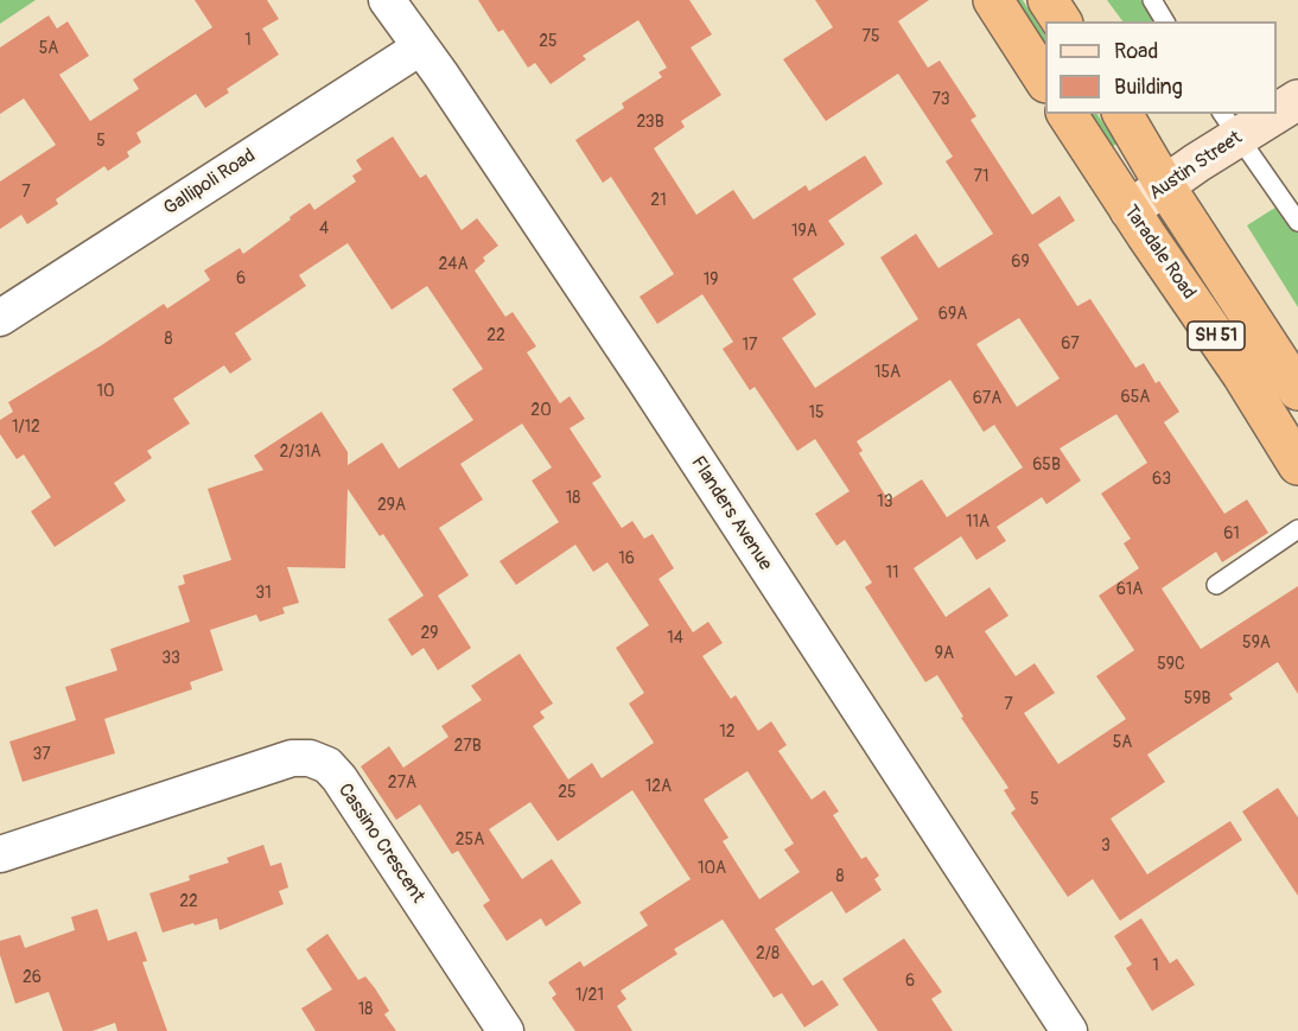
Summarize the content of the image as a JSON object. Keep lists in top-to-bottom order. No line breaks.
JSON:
{"streets":{"highway":["Taradale Road","SH 51"],"main road":["Austin Street"],"street":["Gallipoli Road","Flanders Avenue","Cassino Crescent"]},"crossings":[["Austin Street","Taradale Road"],["Gallipoli Road","Flanders Avenue"]],"house_numbers":["75","1","25","5A","73","23B","5","71","7","21","4","19A","69","24A","6","19","69A","22","8","67","17","15A","10","65A","67A","20","15","1/12","2/31A","65B","63","18","13","29A","11A","61","16","11","61A","31","29","14","59A","9A","33","59C","59B","7","12","5A","27B","37","27A","12A","25","5","25A","3","10A","8","22","2/8","1","26","6","1/21","18"],"legend":["Road","Building"]}
